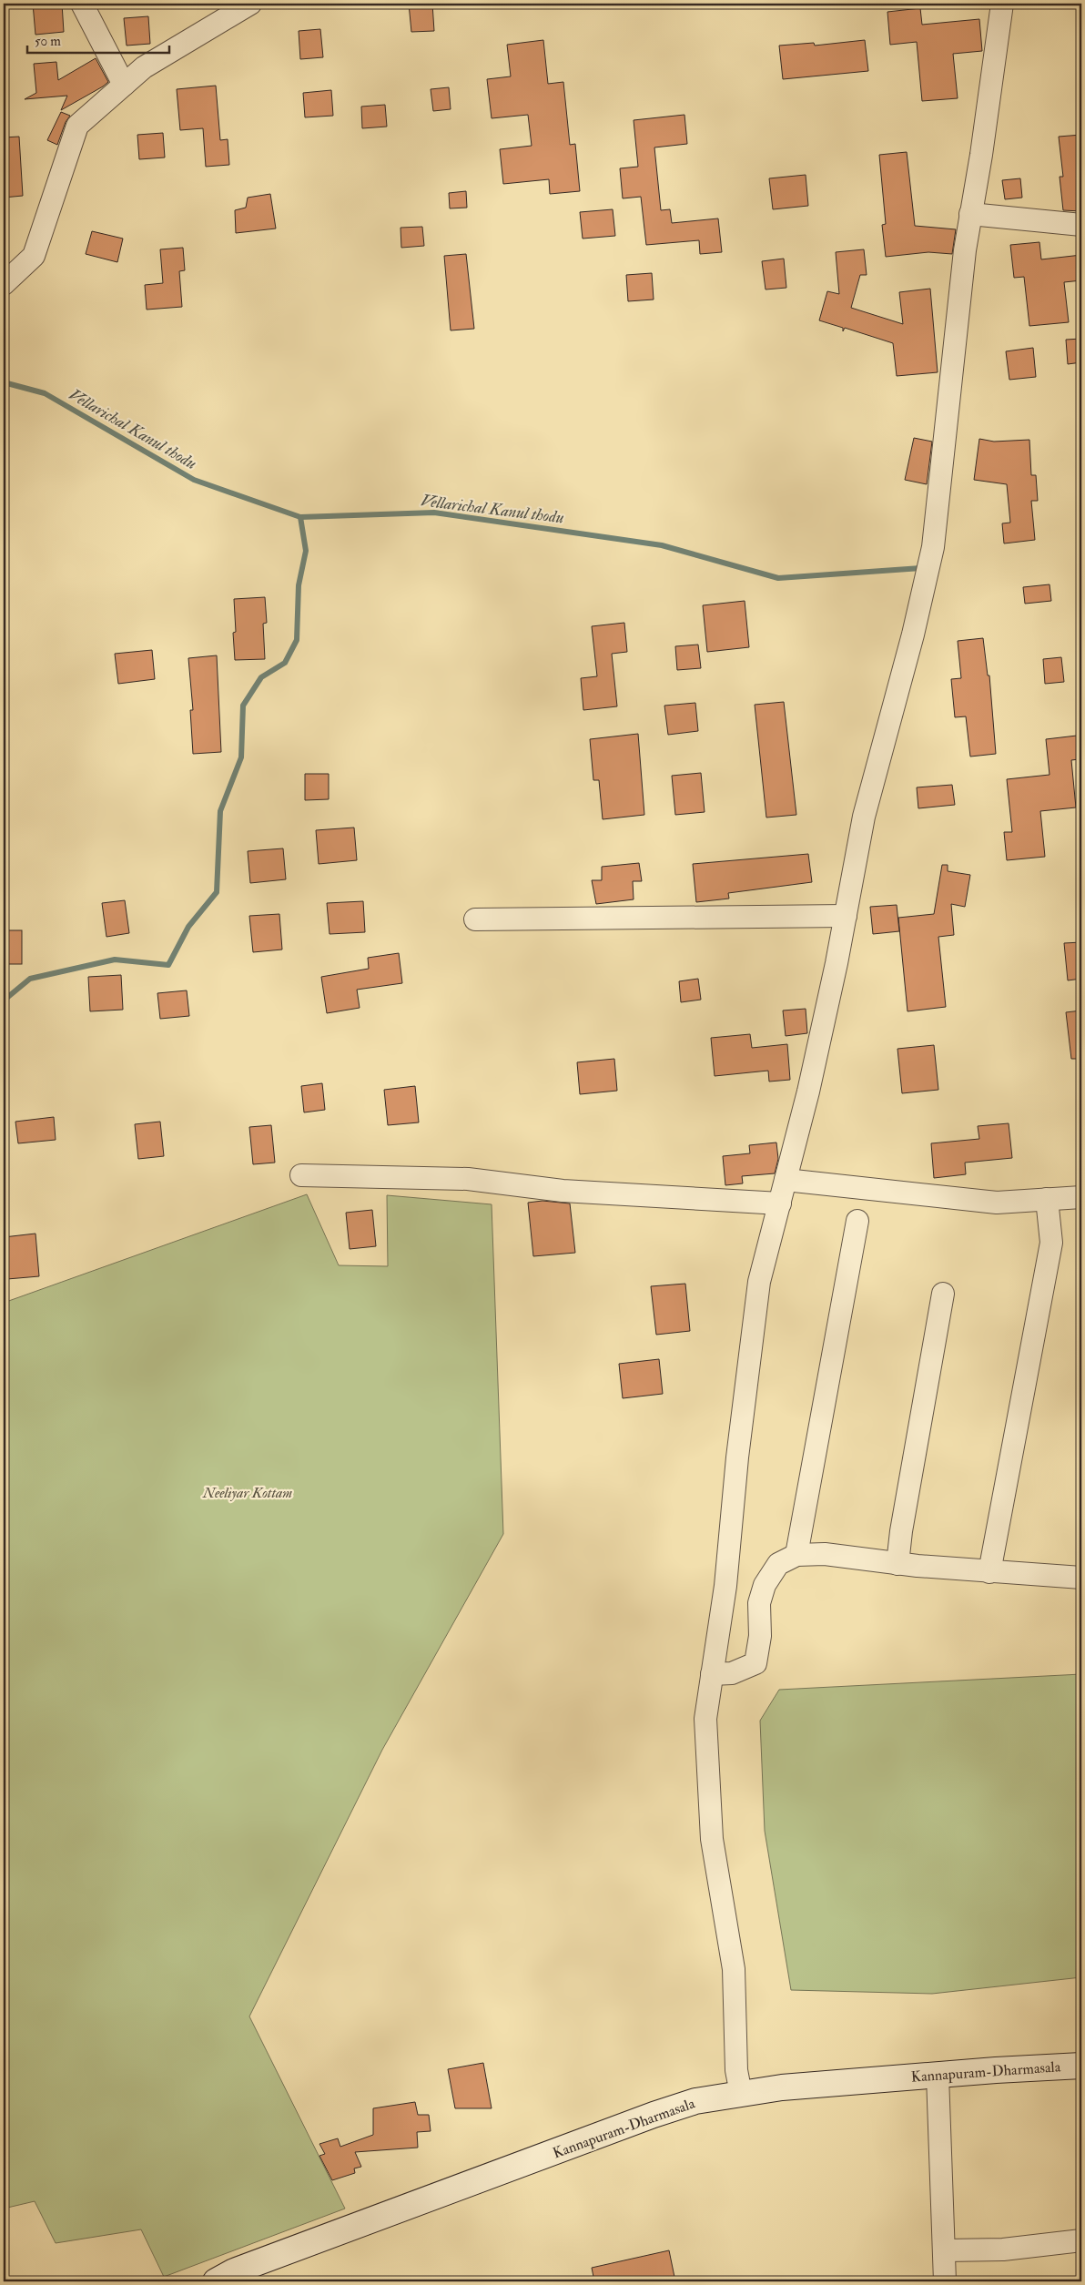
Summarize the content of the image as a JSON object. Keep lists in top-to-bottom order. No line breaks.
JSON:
{"streets":{"main road":["Kannapuram-Dharmasala"]},"water":["Vellarichal Kanul thodu"],"parks":["Neeliyar Kottam"],"scale_bar":"50 m"}
